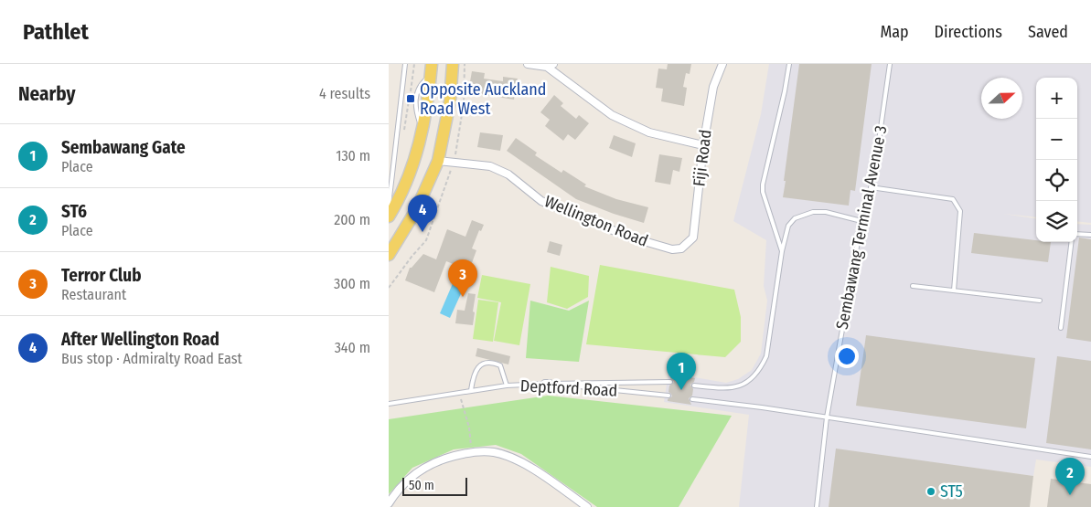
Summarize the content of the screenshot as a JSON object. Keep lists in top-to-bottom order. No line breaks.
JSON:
{"streets":{"street":["Fiji Road","Wellington Road"],"lane":["Sembawang Terminal Avenue 3","Deptford Road"]},"crossings":[["Fiji Road","Wellington Road"]],"places":{"transit":["Opposite Auckland Road West"],"other":["ST5"]},"scale_bar":"50 m","north":"right","page":{"header":"Pathlet","nav":["Map","Directions","Saved"],"heading":["Nearby","4 results"],"map_buttons":["+","−"],"list":[{"mark":"1","name":"Sembawang Gate","note":"Place","value":"130 m"},{"mark":"2","name":"ST6","note":"Place","value":"200 m"},{"mark":"3","name":"Terror Club","note":"Restaurant","value":"300 m"},{"mark":"4","name":"After Wellington Road","note":"Bus stop · Admiralty Road East","value":"340 m"}],"pins":["4","3","1","2"],"scale":"50 m"}}
